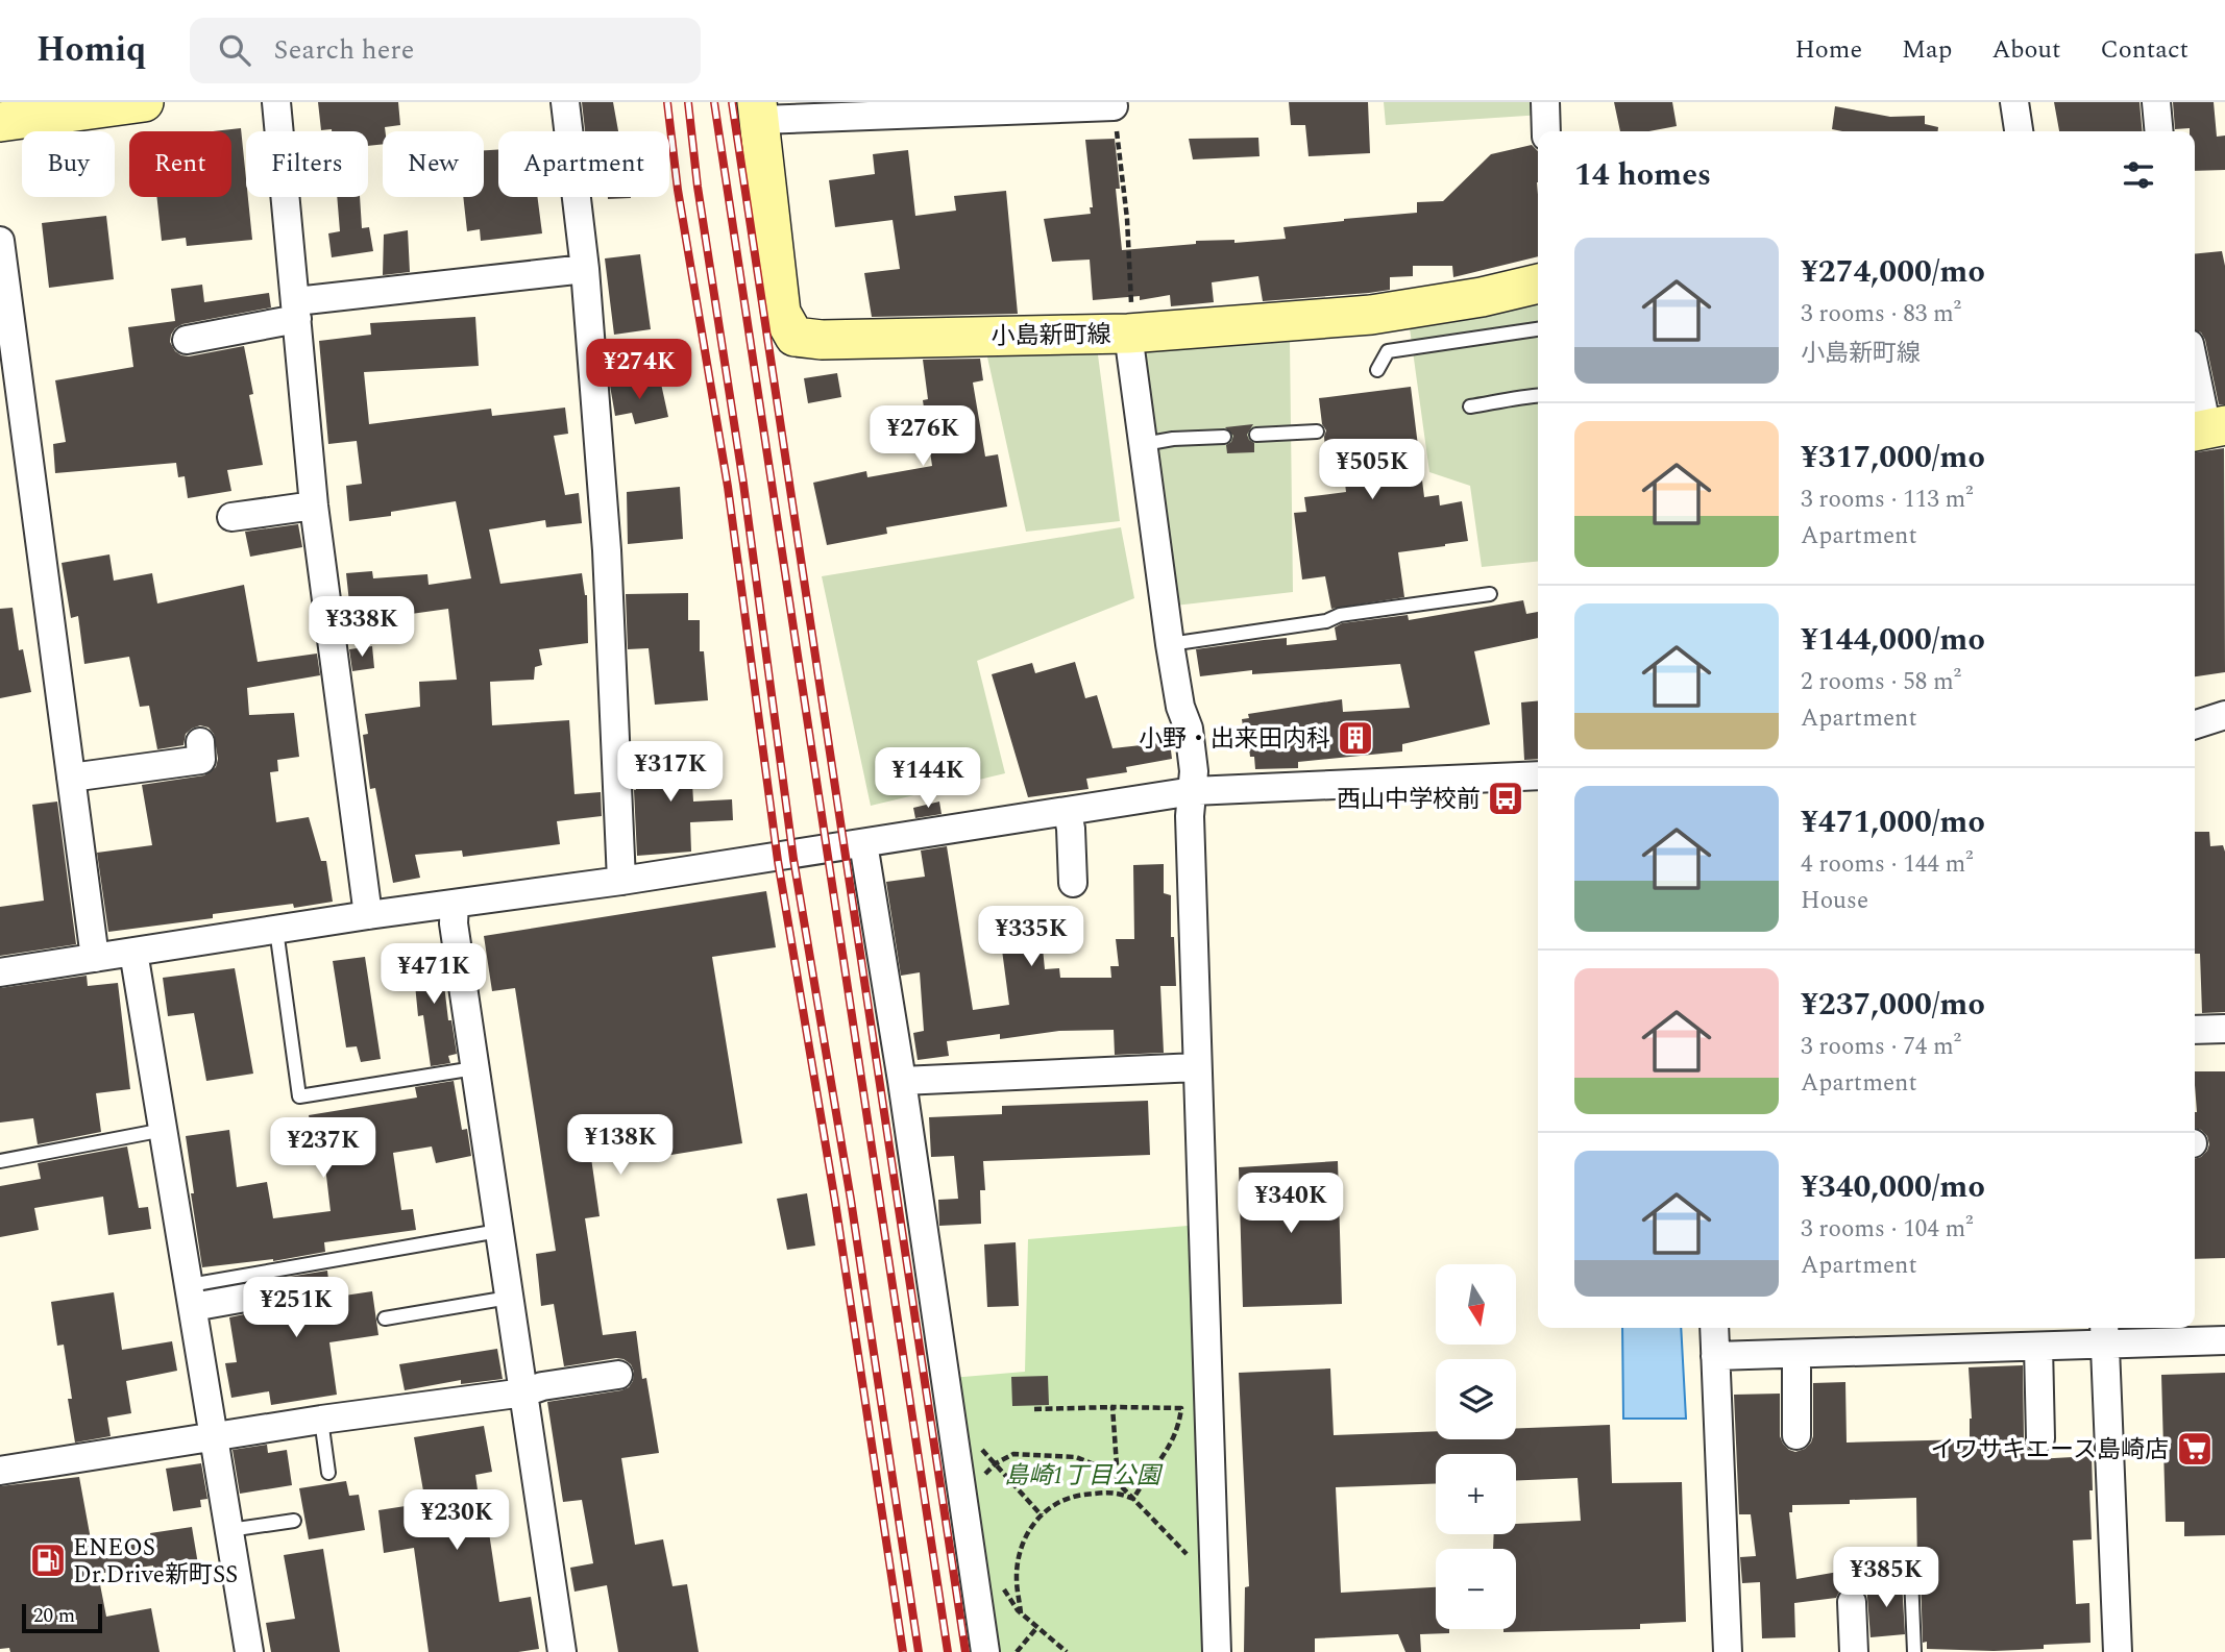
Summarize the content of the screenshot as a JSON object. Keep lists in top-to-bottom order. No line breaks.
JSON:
{"streets":{"main road":["小島新町線"]},"parks":["島崎1丁目公園"],"places":{"building":["小野・出来田内科"],"bus stop":["西山中学校前"],"supermarket":["イワサキエース島崎店"],"fuel station":["ENEOS Dr.Drive新町SS"]},"scale_bar":"20 m","north":"bottom","page":{"header":"Homiq","search":"Search here","nav":["Home","Map","About","Contact"],"chip":["Buy","Rent","Filters","New","Apartment"],"heading":"14 homes","list":[{"name":"¥274,000/mo","note":"3 rooms · 83 m² · 小島新町線"},{"name":"¥317,000/mo","note":"3 rooms · 113 m² · Apartment"},{"name":"¥144,000/mo","note":"2 rooms · 58 m² · Apartment"},{"name":"¥471,000/mo","note":"4 rooms · 144 m² · House"},{"name":"¥237,000/mo","note":"3 rooms · 74 m² · Apartment"},{"name":"¥340,000/mo","note":"3 rooms · 104 m² · Apartment"}],"price":["¥274K","¥276K","¥505K","¥338K","¥317K","¥144K","¥335K","¥471K","¥138K","¥237K","¥340K","¥251K","¥230K","¥385K"],"map_buttons":["+","−"],"scale":"20 m"}}
